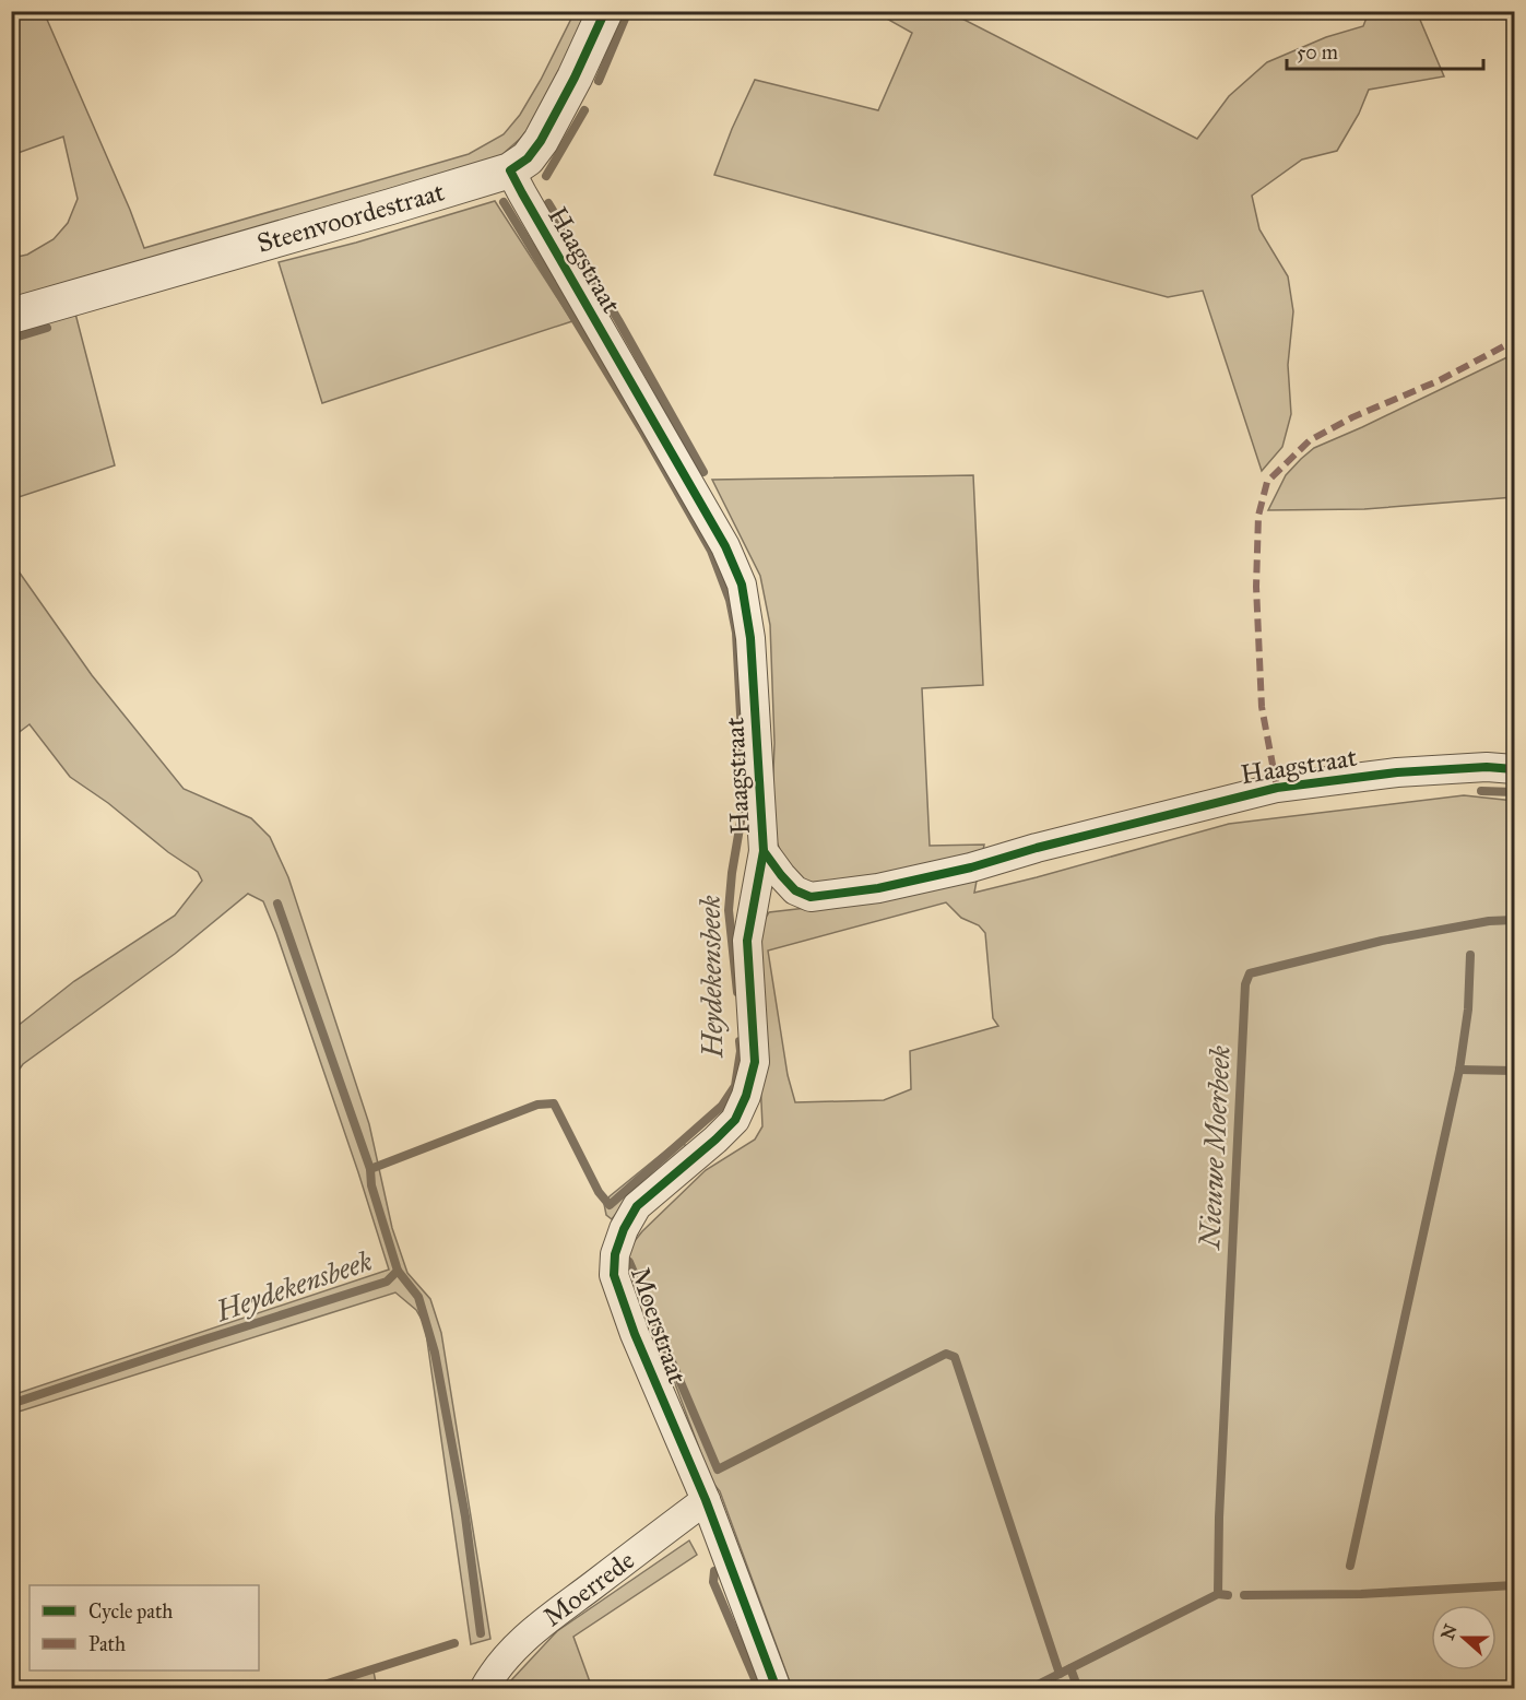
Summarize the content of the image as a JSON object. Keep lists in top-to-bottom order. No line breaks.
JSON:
{"streets":{"street":["Steenvoordestraat","Haagstraat","Moerstraat","Moerrede"]},"crossings":[["Steenvoordestraat","Haagstraat"],["Haagstraat","Moerstraat"],["Moerstraat","Moerrede"]],"water":["Heydekensbeek","Nieuwe Moerbeek"],"legend":["Cycle path","Path"],"scale_bar":"50 m","north":"left"}
